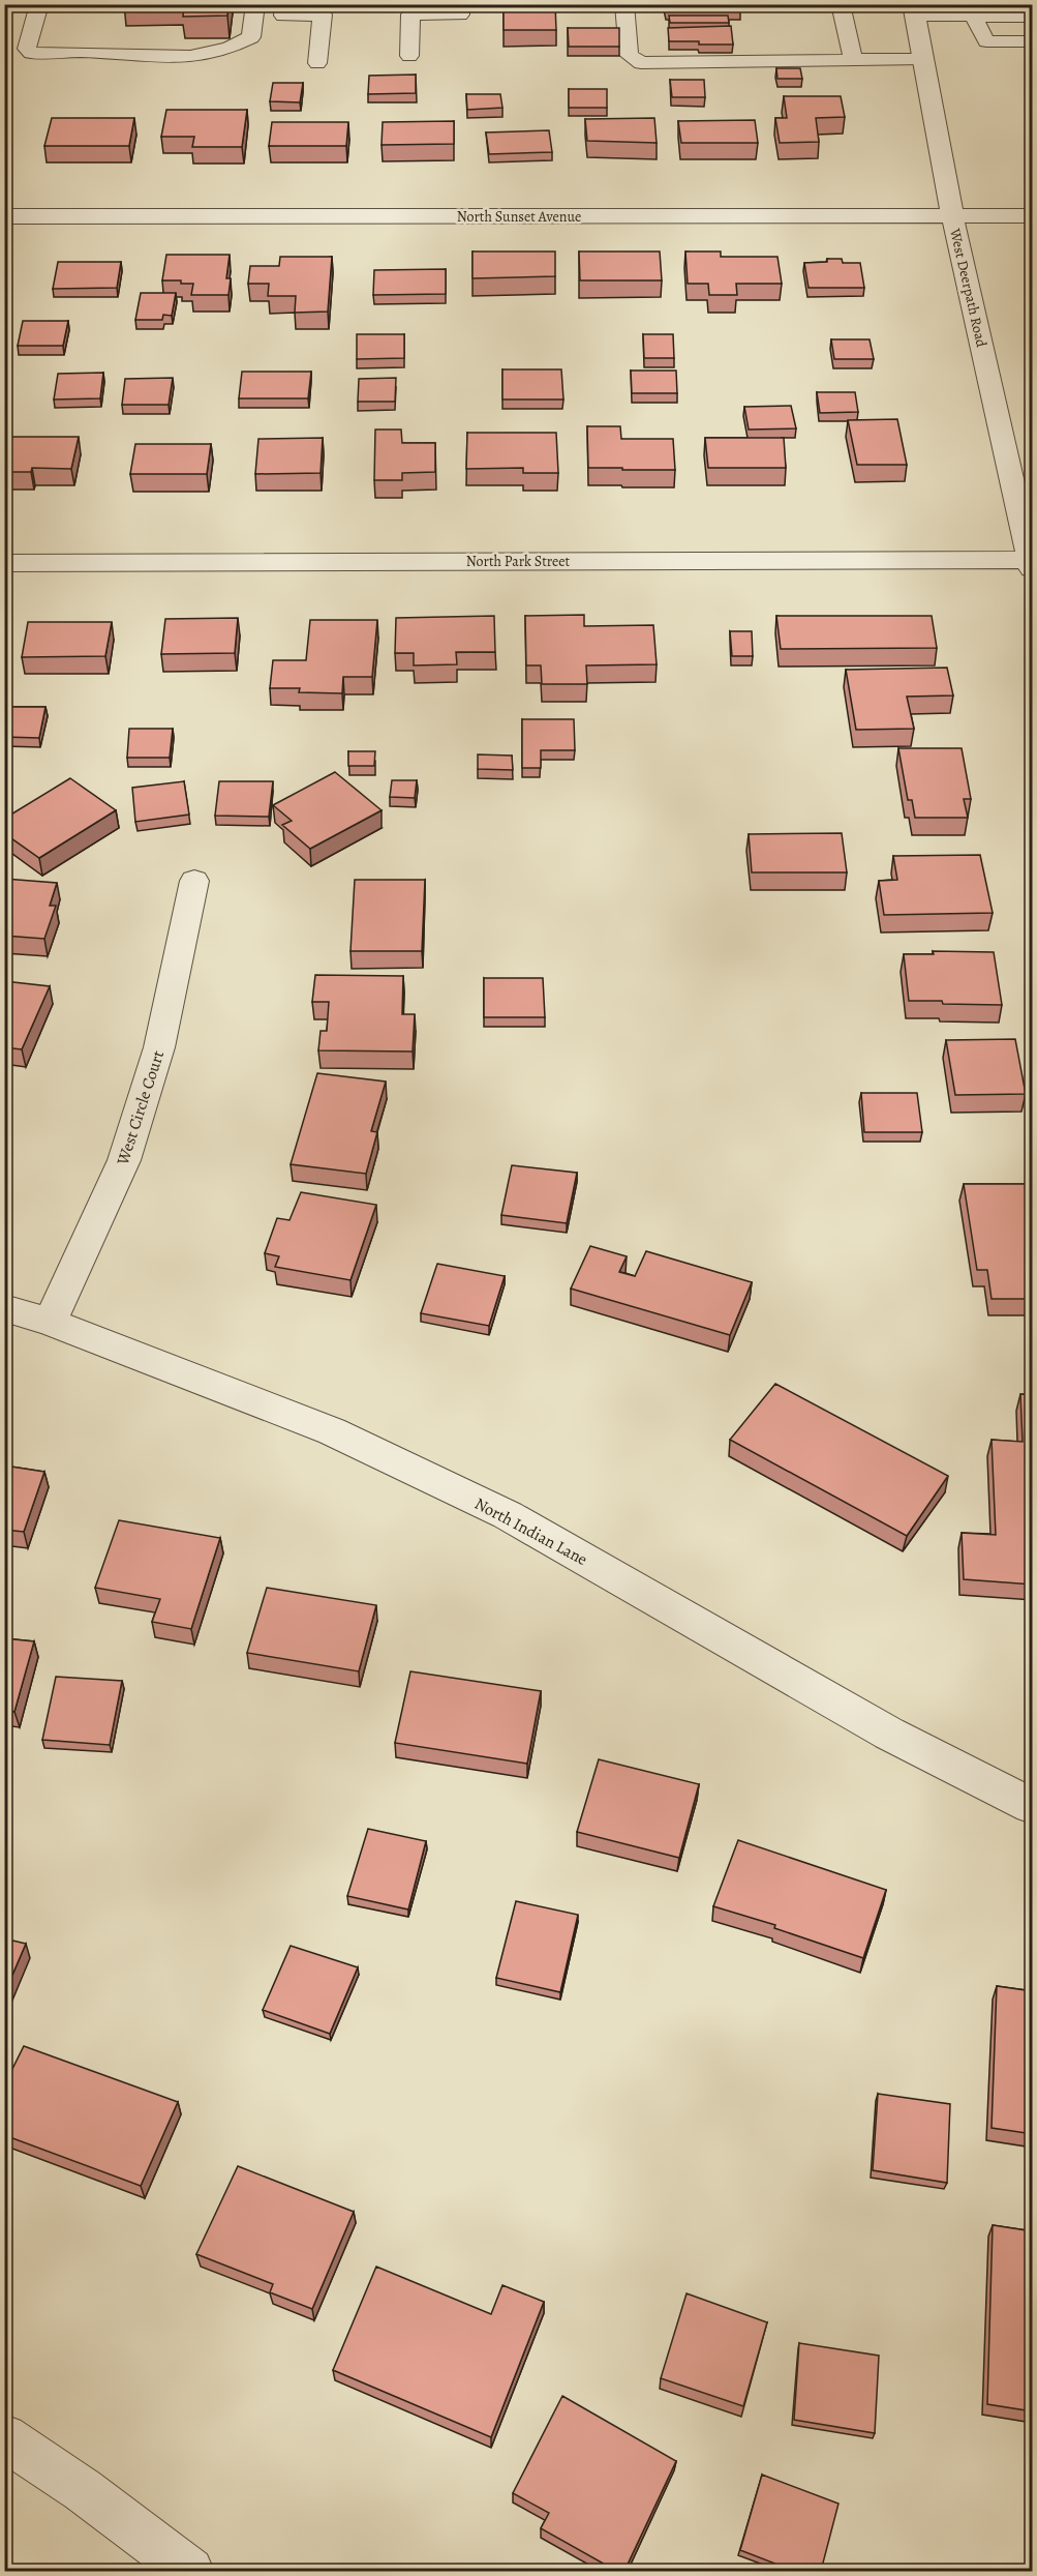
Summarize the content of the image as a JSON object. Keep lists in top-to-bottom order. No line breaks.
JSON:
{"streets":{"street":["North Sunset Avenue","West Deerpath Road","North Park Street","West Circle Court","North Indian Lane"]},"crossings":[["North Sunset Avenue","West Deerpath Road"],["West Deerpath Road","North Park Street"],["West Circle Court","North Indian Lane"]]}
